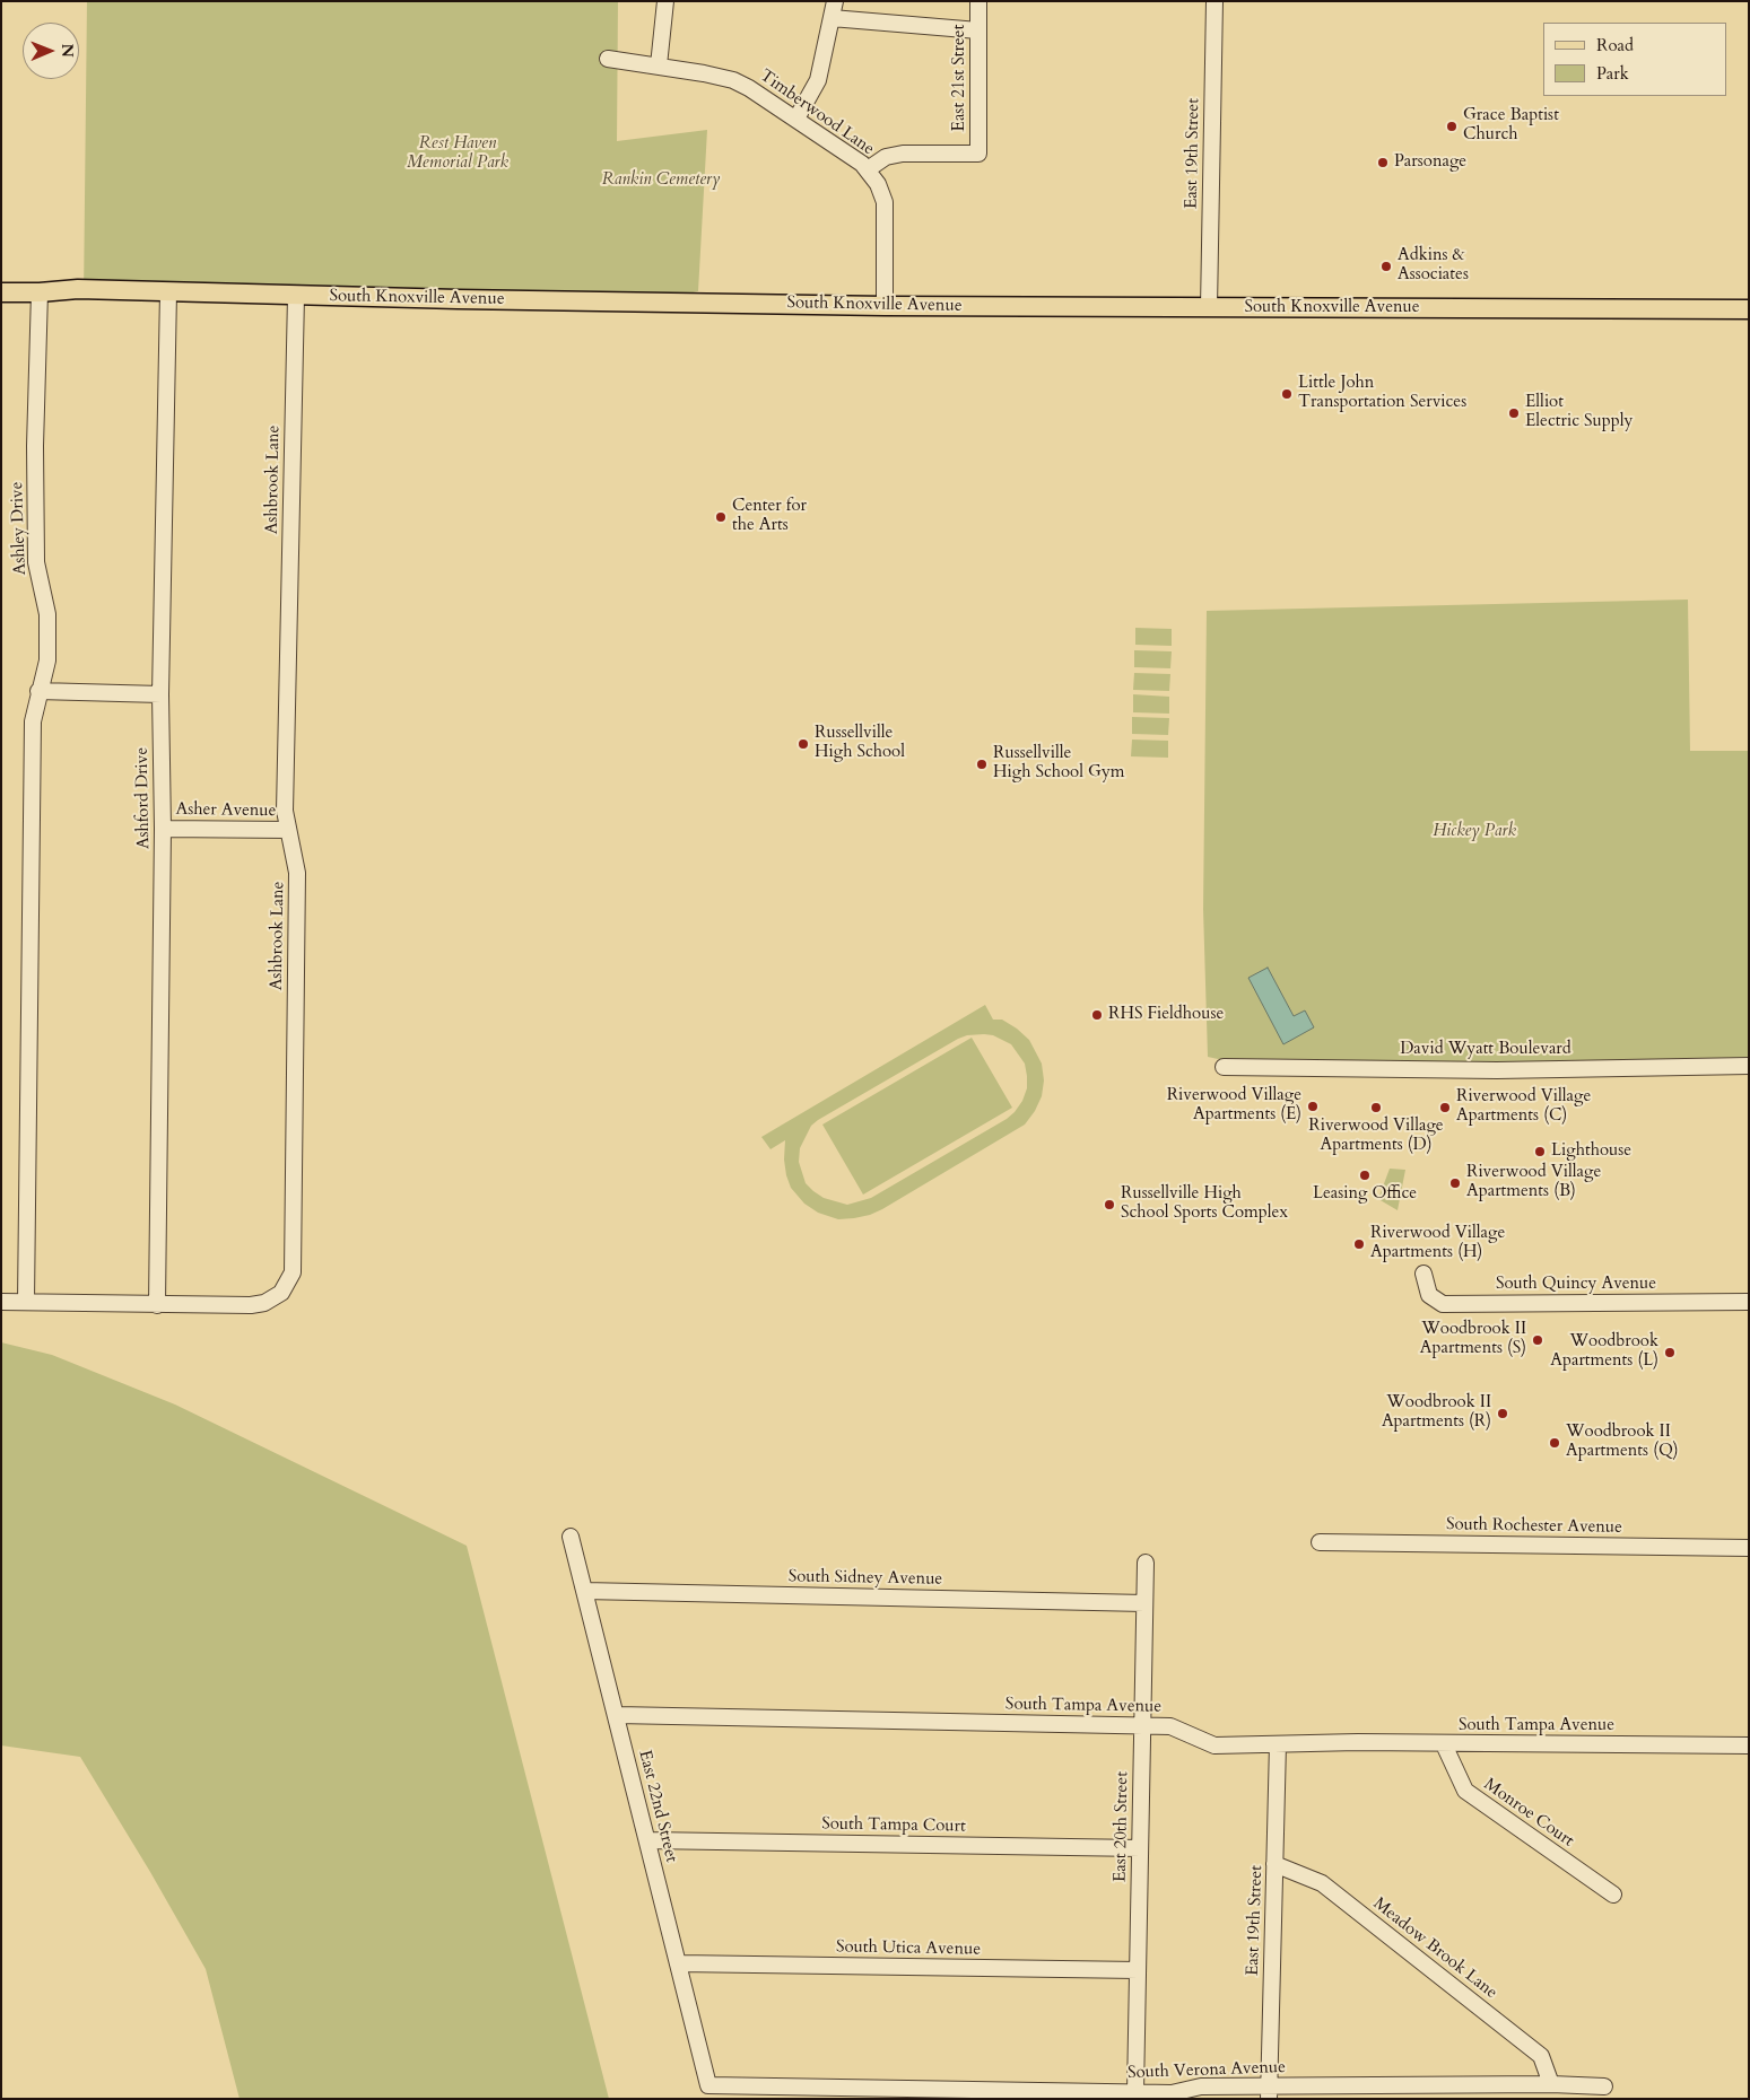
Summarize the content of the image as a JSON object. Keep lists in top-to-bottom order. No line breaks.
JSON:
{"streets":{"main road":["South Knoxville Avenue"],"street":["East 21st Street","Timberwood Lane","East 19th Street","Ashbrook Lane","Ashley Drive","Ashford Drive","Asher Avenue","David Wyatt Boulevard","South Quincy Avenue","South Rochester Avenue","South Sidney Avenue","South Tampa Avenue","East 22nd Street","Monroe Court","South Tampa Court","East 20th Street","South Utica Avenue","Meadow Brook Lane","South Verona Avenue"]},"crossings":[["East 21st Street","Timberwood Lane"],["Timberwood Lane","South Knoxville Avenue"],["East 19th Street","South Knoxville Avenue"],["East 19th Street","South Tampa Avenue"],["East 19th Street","Meadow Brook Lane"],["East 19th Street","South Verona Avenue"],["South Knoxville Avenue","Ashbrook Lane"],["South Knoxville Avenue","Ashley Drive"],["South Knoxville Avenue","Ashford Drive"],["Ashbrook Lane","Ashley Drive"],["Ashbrook Lane","Ashford Drive"],["Ashbrook Lane","Asher Avenue"],["Ashford Drive","Asher Avenue"],["South Sidney Avenue","East 22nd Street"],["South Sidney Avenue","East 20th Street"],["South Tampa Avenue","East 22nd Street"],["South Tampa Avenue","Monroe Court"],["South Tampa Avenue","East 20th Street"],["East 22nd Street","South Tampa Court"],["East 22nd Street","South Utica Avenue"],["East 22nd Street","South Verona Avenue"],["South Tampa Court","East 20th Street"],["East 20th Street","South Utica Avenue"],["East 20th Street","South Verona Avenue"],["Meadow Brook Lane","South Verona Avenue"]],"parks":["Rest Haven Memorial Park","Rankin Cemetery","Hickey Park"],"places":["Grace Baptist Church","Parsonage","Adkins & Associates","Little John Transportation Services","Elliot Electric Supply","Center for the Arts","Russellville High School","Russellville High School Gym","RHS Fieldhouse","Riverwood Village Apartments (E)","Riverwood Village Apartments (D)","Riverwood Village Apartments (C)","Lighthouse","Leasing Office","Riverwood Village Apartments (B)","Russellville High School Sports Complex","Riverwood Village Apartments (H)","Woodbrook II Apartments (S)","Woodbrook Apartments (L)","Woodbrook II Apartments (R)","Woodbrook II Apartments (Q)"],"legend":["Road","Park"],"north":"right"}
